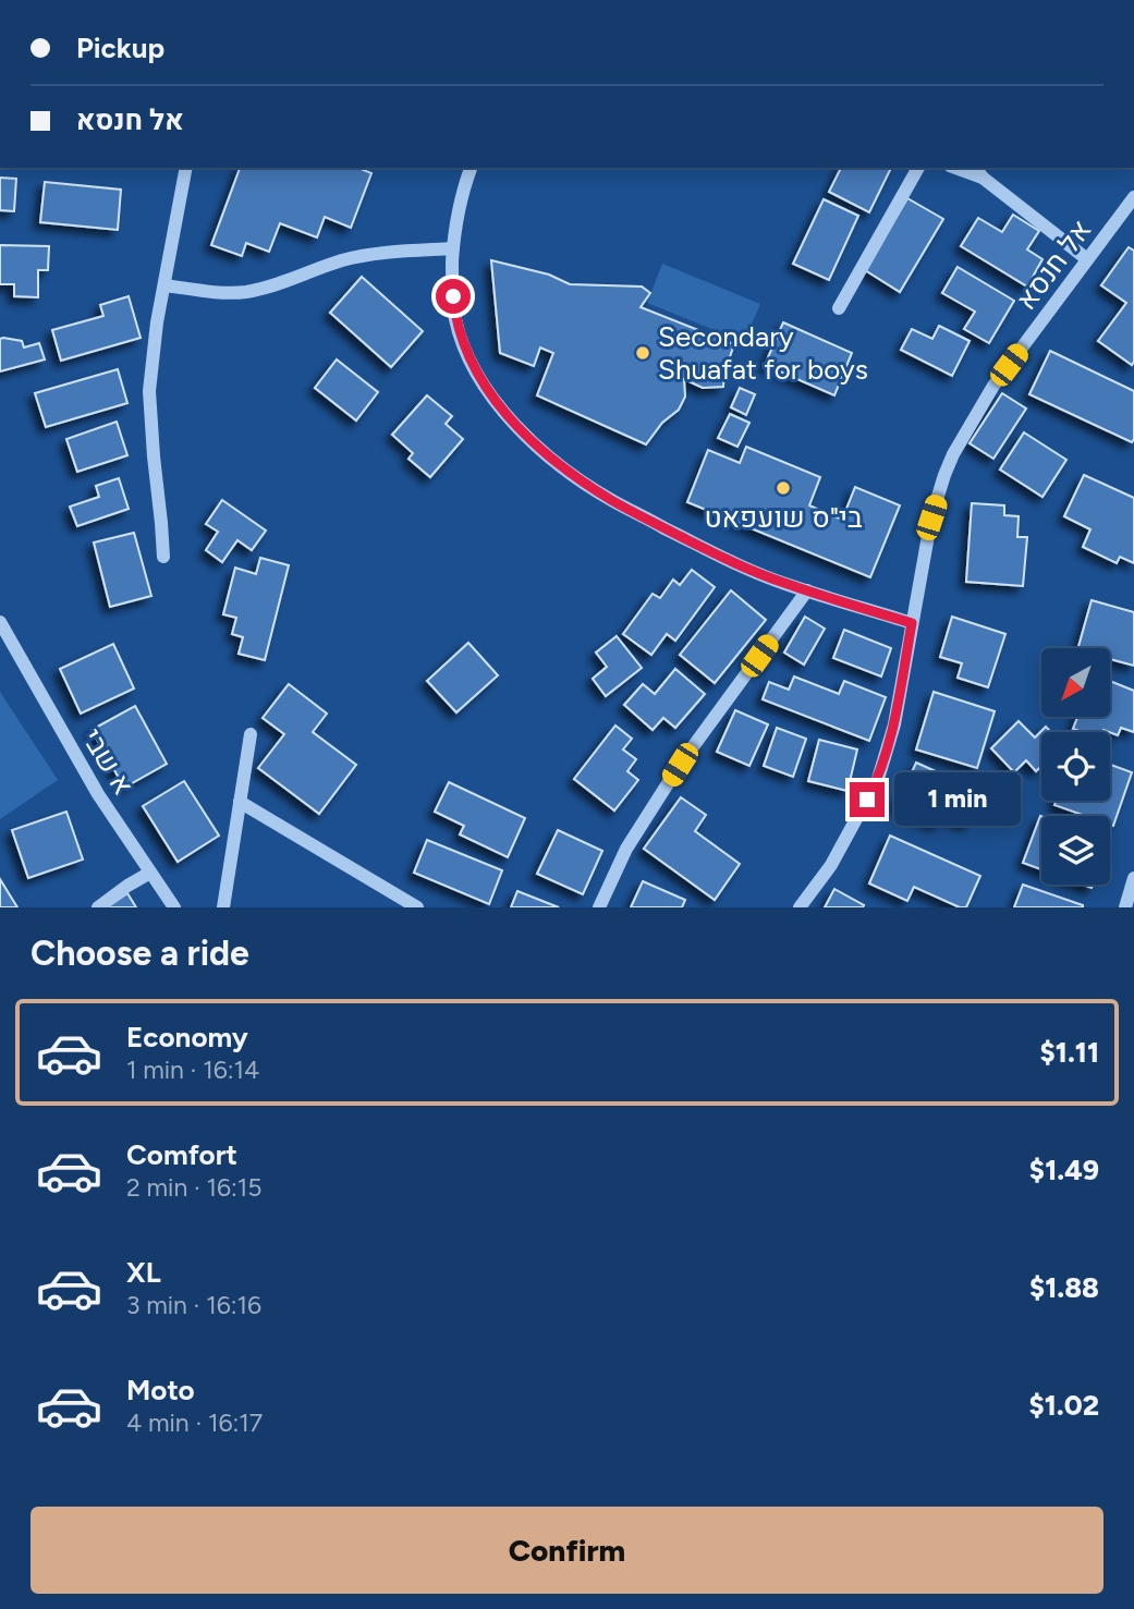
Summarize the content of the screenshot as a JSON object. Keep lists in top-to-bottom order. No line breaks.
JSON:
{"streets":{"street":["אל חנסא","א שבי"]},"places":["Secondary Shuafat for boys","בי\"ס שועפאט"],"north":"bottom left","page":{"banner":["Pickup","אל חנסא"],"bubble":"1 min","heading":"Choose a ride","list":[{"name":"Economy","note":"1 min · 16:14","value":"$1.11"},{"name":"Comfort","note":"2 min · 16:15","value":"$1.49"},{"name":"XL","note":"3 min · 16:16","value":"$1.88"},{"name":"Moto","note":"4 min · 16:17","value":"$1.02"}],"buttons":"Confirm"}}
